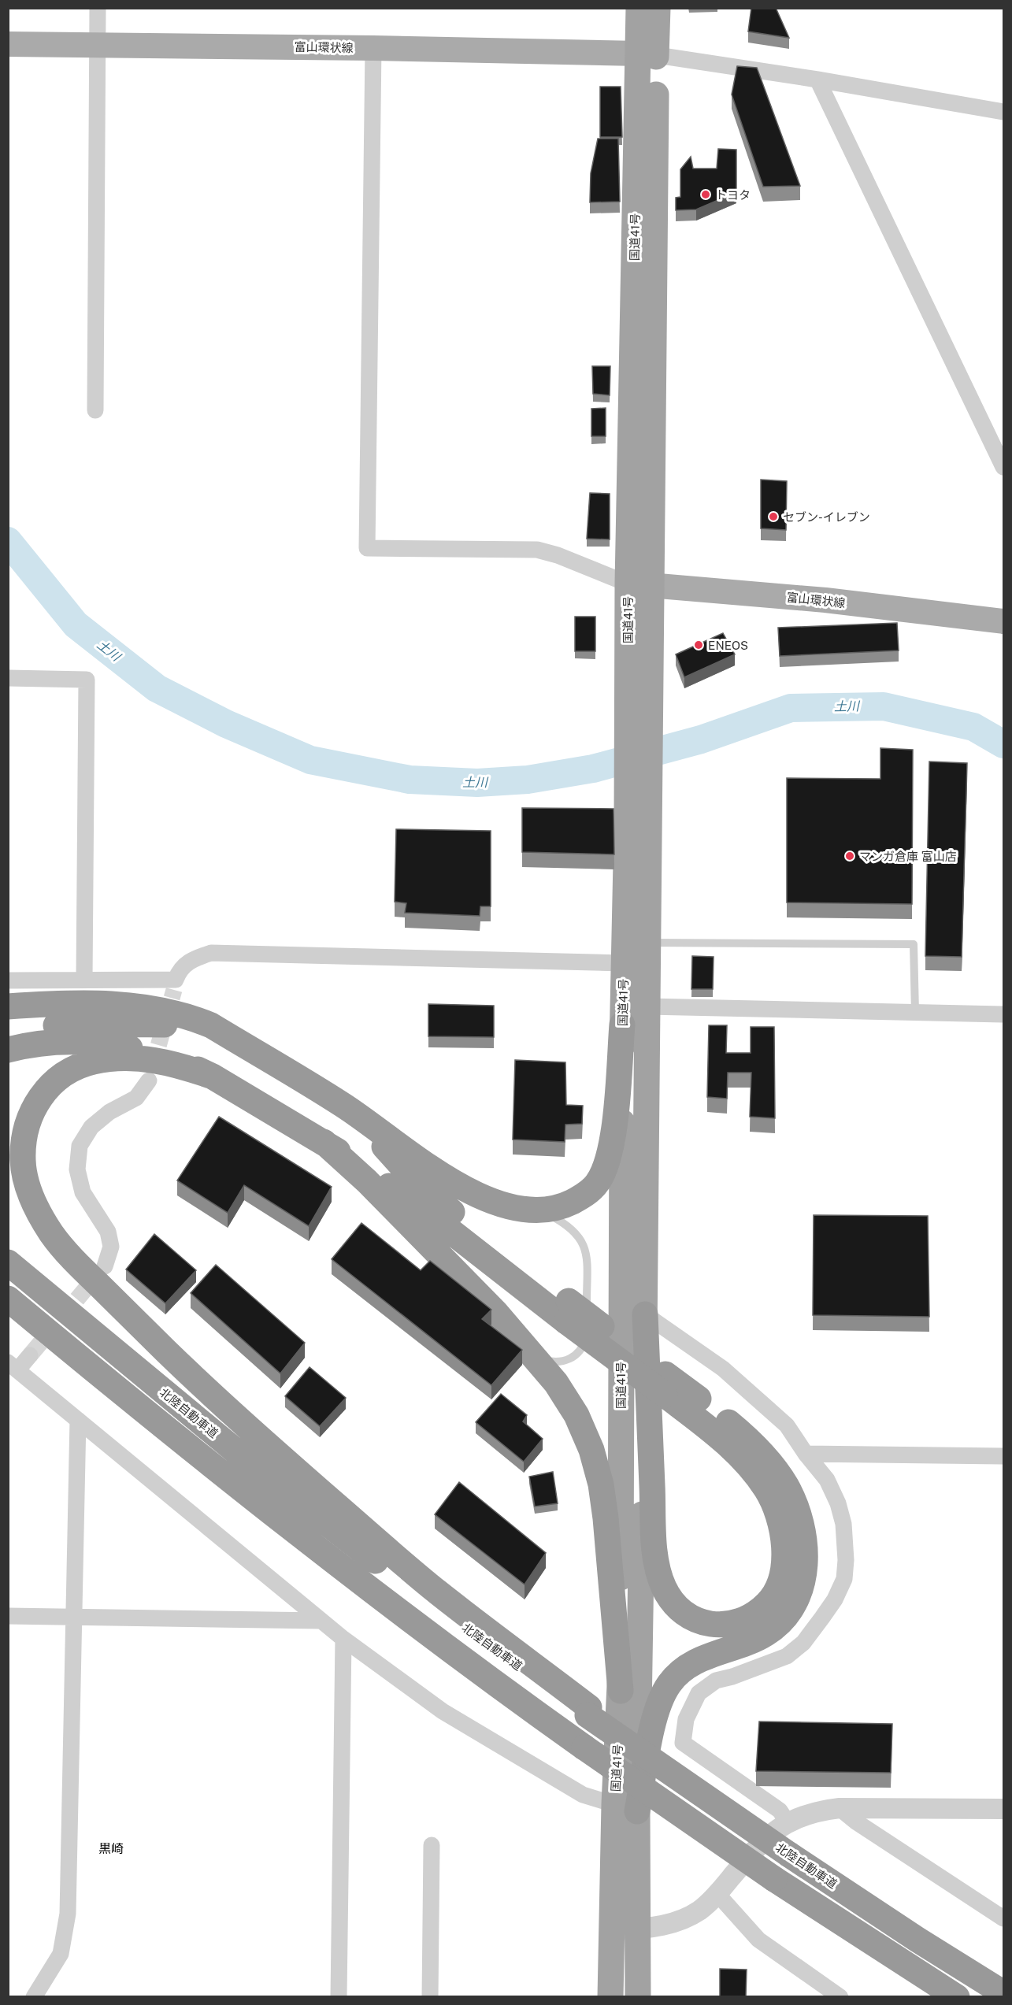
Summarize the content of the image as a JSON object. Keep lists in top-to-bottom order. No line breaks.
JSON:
{"streets":{"highway":["国道41号","北陸自動車道"],"main road":["富山環状線"]},"crossings":[["富山環状線","国道41号"]],"districts":["黒崎"],"water":["土川"],"places":["トヨタ","セブン-イレブン","ENEOS","マンガ倉庫 富山店"]}
